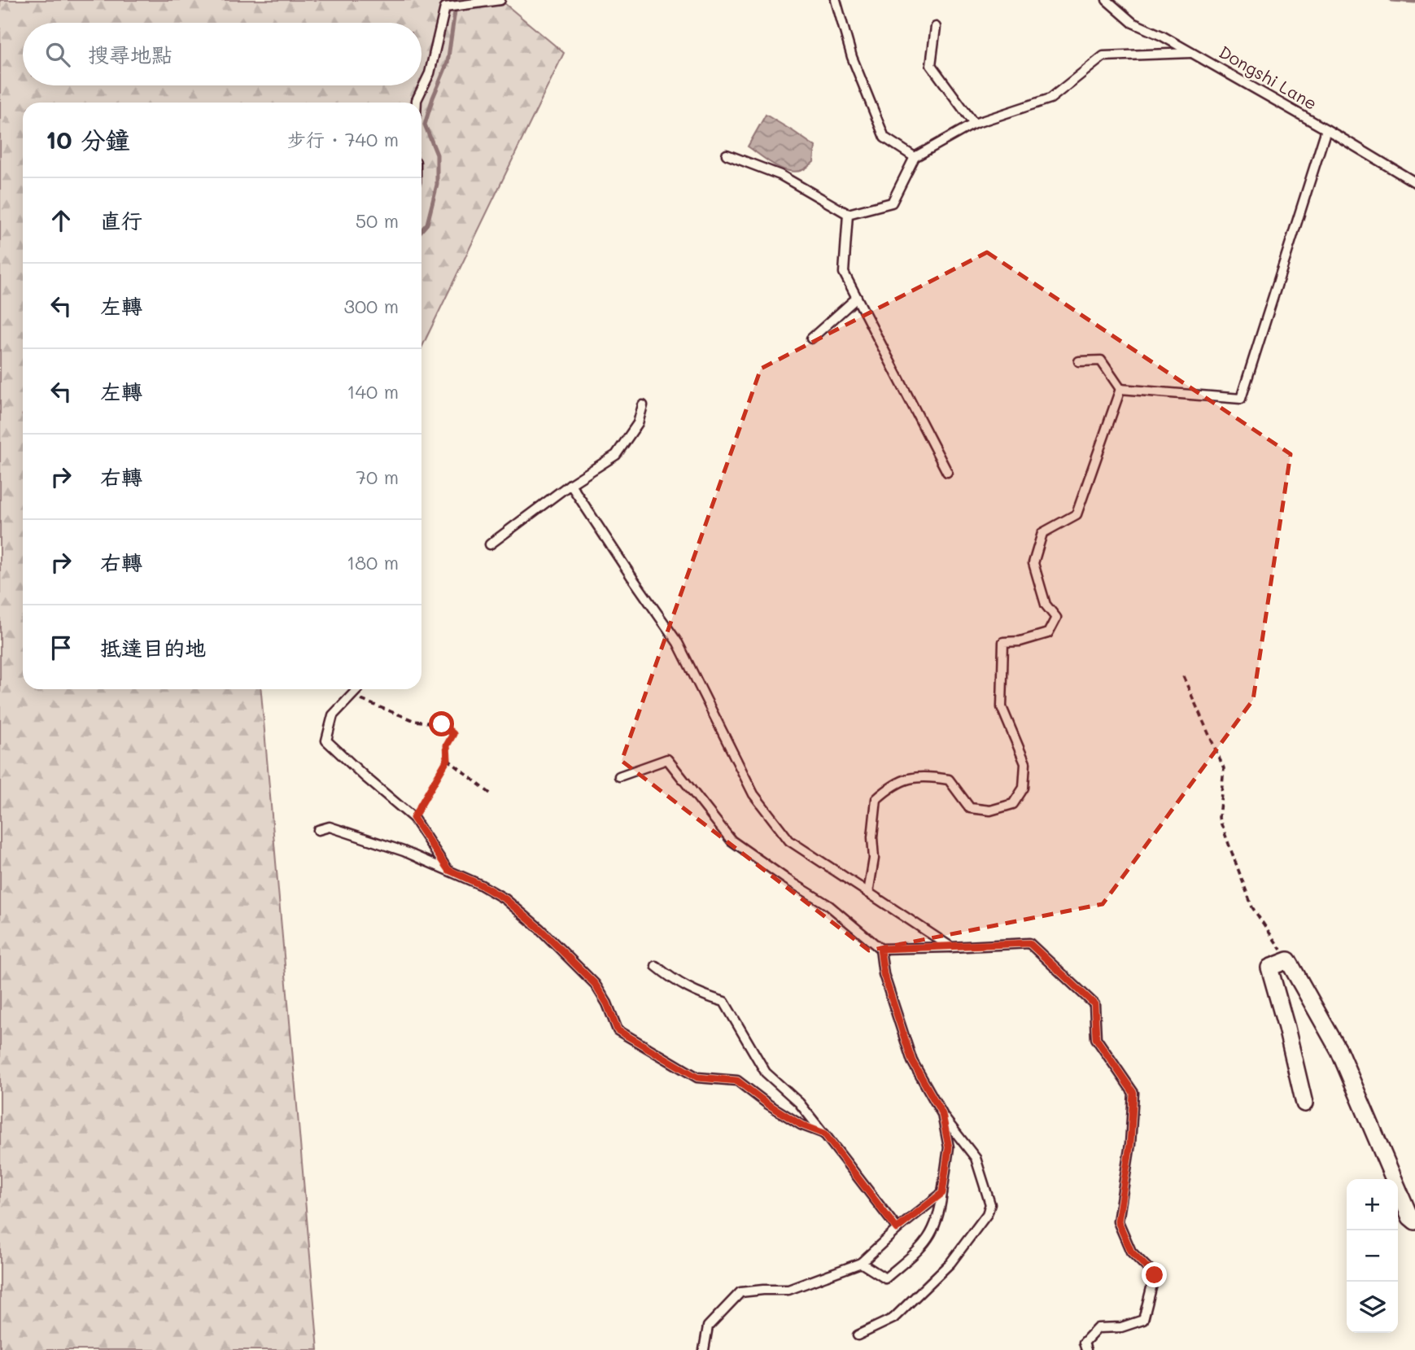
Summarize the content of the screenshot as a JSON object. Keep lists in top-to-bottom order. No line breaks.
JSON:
{"streets":{"lane":["Dongshi Lane"]},"page":{"search":"搜尋地點","heading":["10 分鐘","步行 · 740 m"],"list":[["直行","50 m"],["左轉","300 m"],["左轉","140 m"],["右轉","70 m"],["右轉","180 m"],"抵達目的地"],"map_buttons":["+","−"]}}
